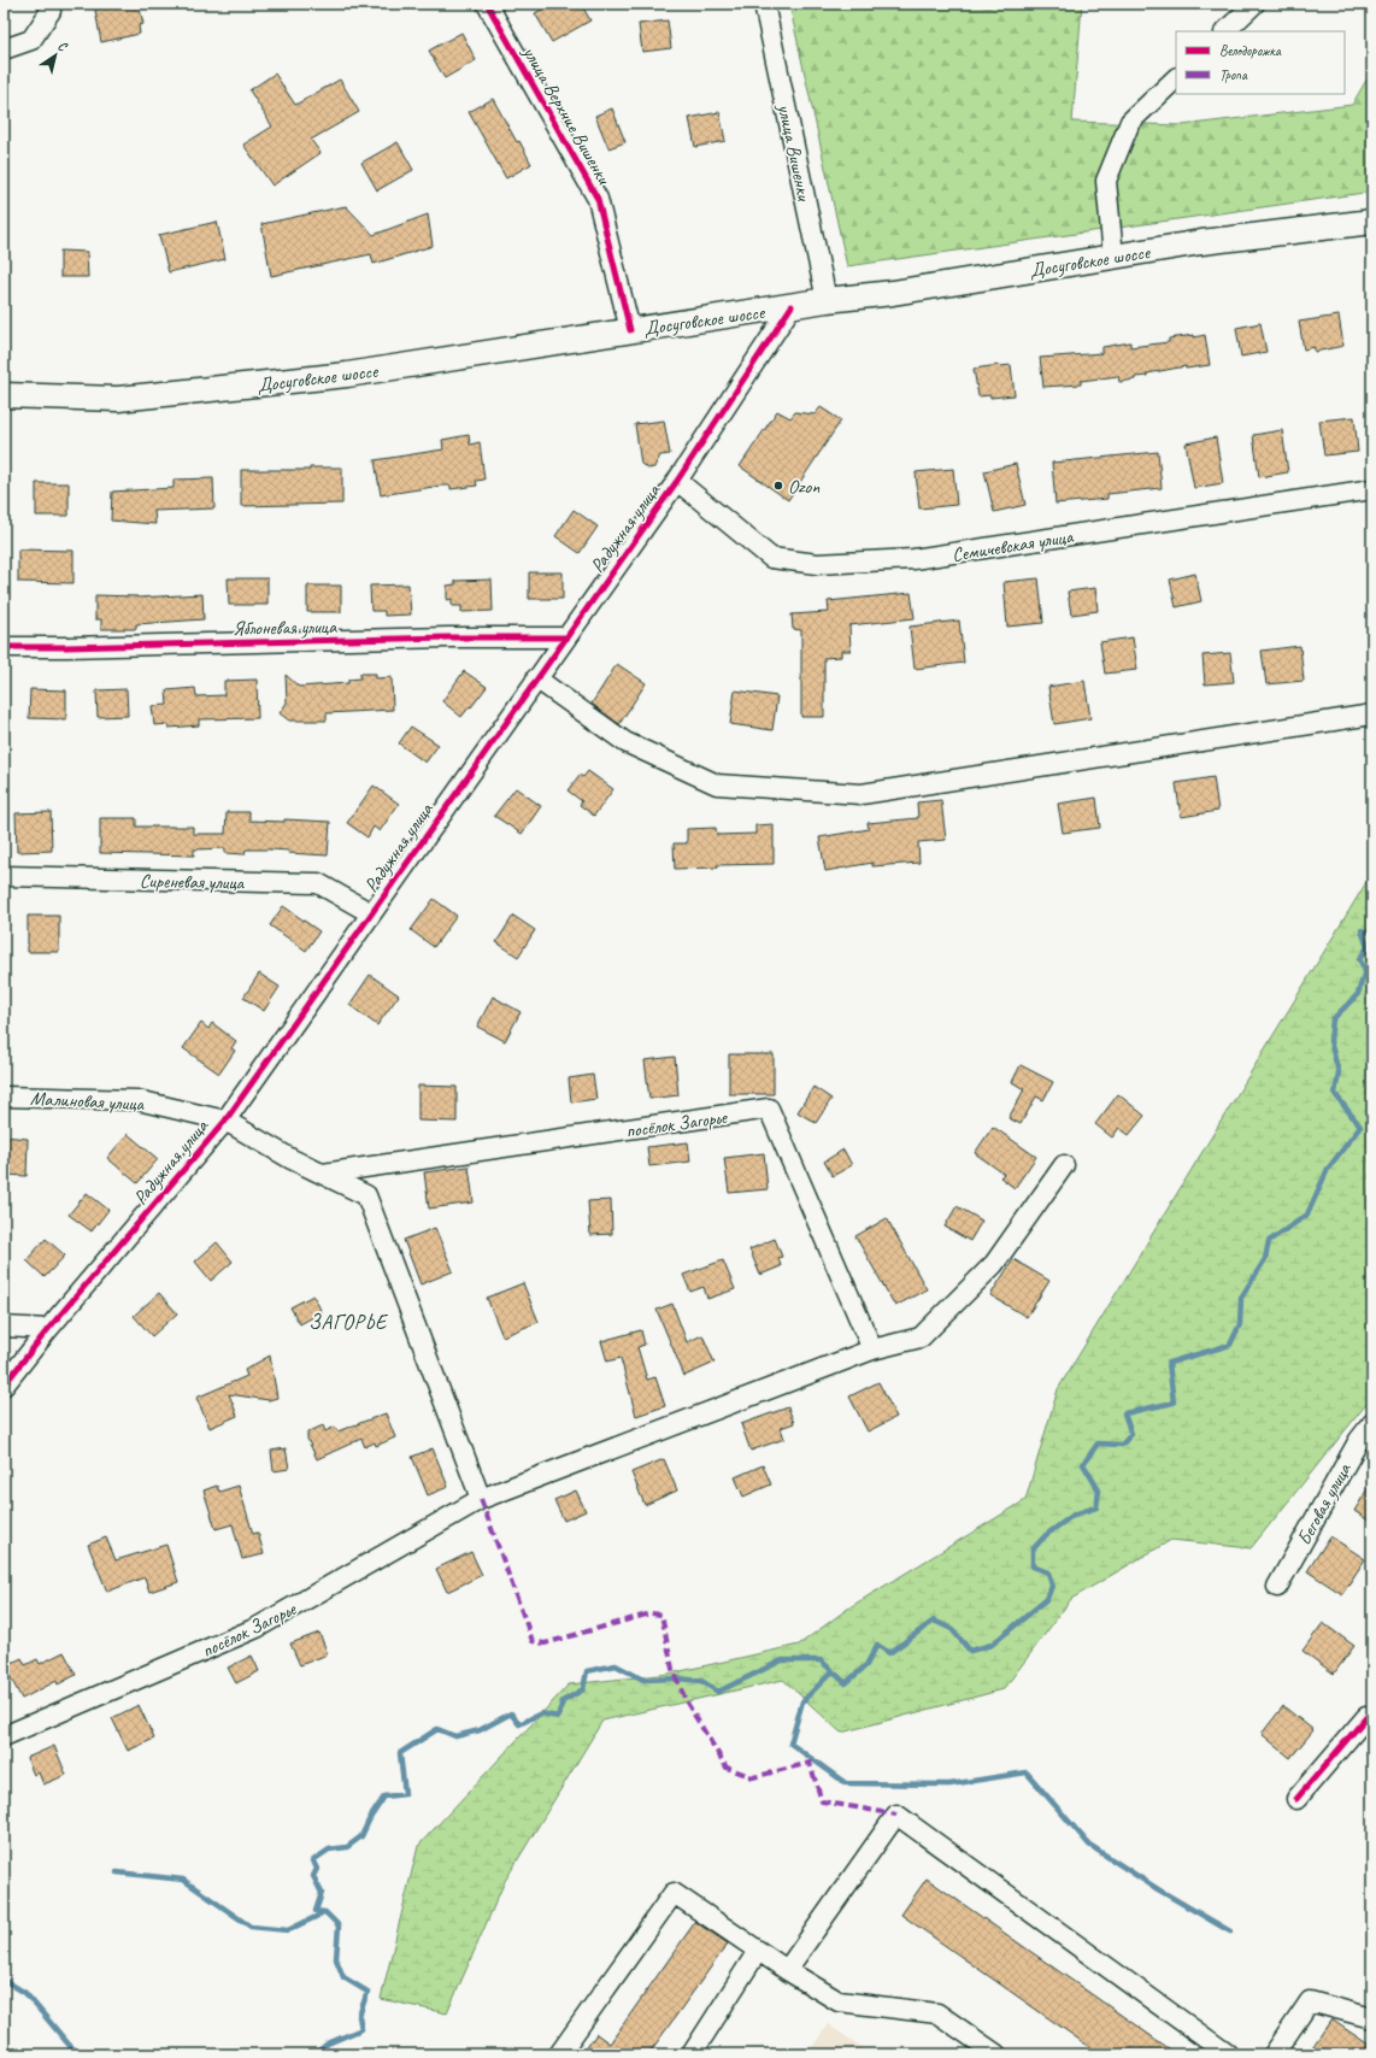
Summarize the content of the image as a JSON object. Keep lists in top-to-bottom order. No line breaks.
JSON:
{"streets":{"main road":["Досуговское шоссе"],"street":["улица Верхние Вишенки","улица Вишенки","Радужная улица","Семичевская улица","Яблоневая улица","Сиреневая улица","Малиновая улица","посёлок Загорье","Беговая улица"]},"crossings":[["улица Верхние Вишенки","Досуговское шоссе"],["улица Вишенки","Досуговское шоссе"],["Досуговское шоссе","Радужная улица"],["Радужная улица","Семичевская улица"],["Радужная улица","Яблоневая улица"],["Радужная улица","Сиреневая улица"],["Радужная улица","Малиновая улица"]],"districts":["ЗАГОРЬЕ"],"places":["Ozon"],"legend":["Велодорожка","Тропа"],"north":"top right"}
